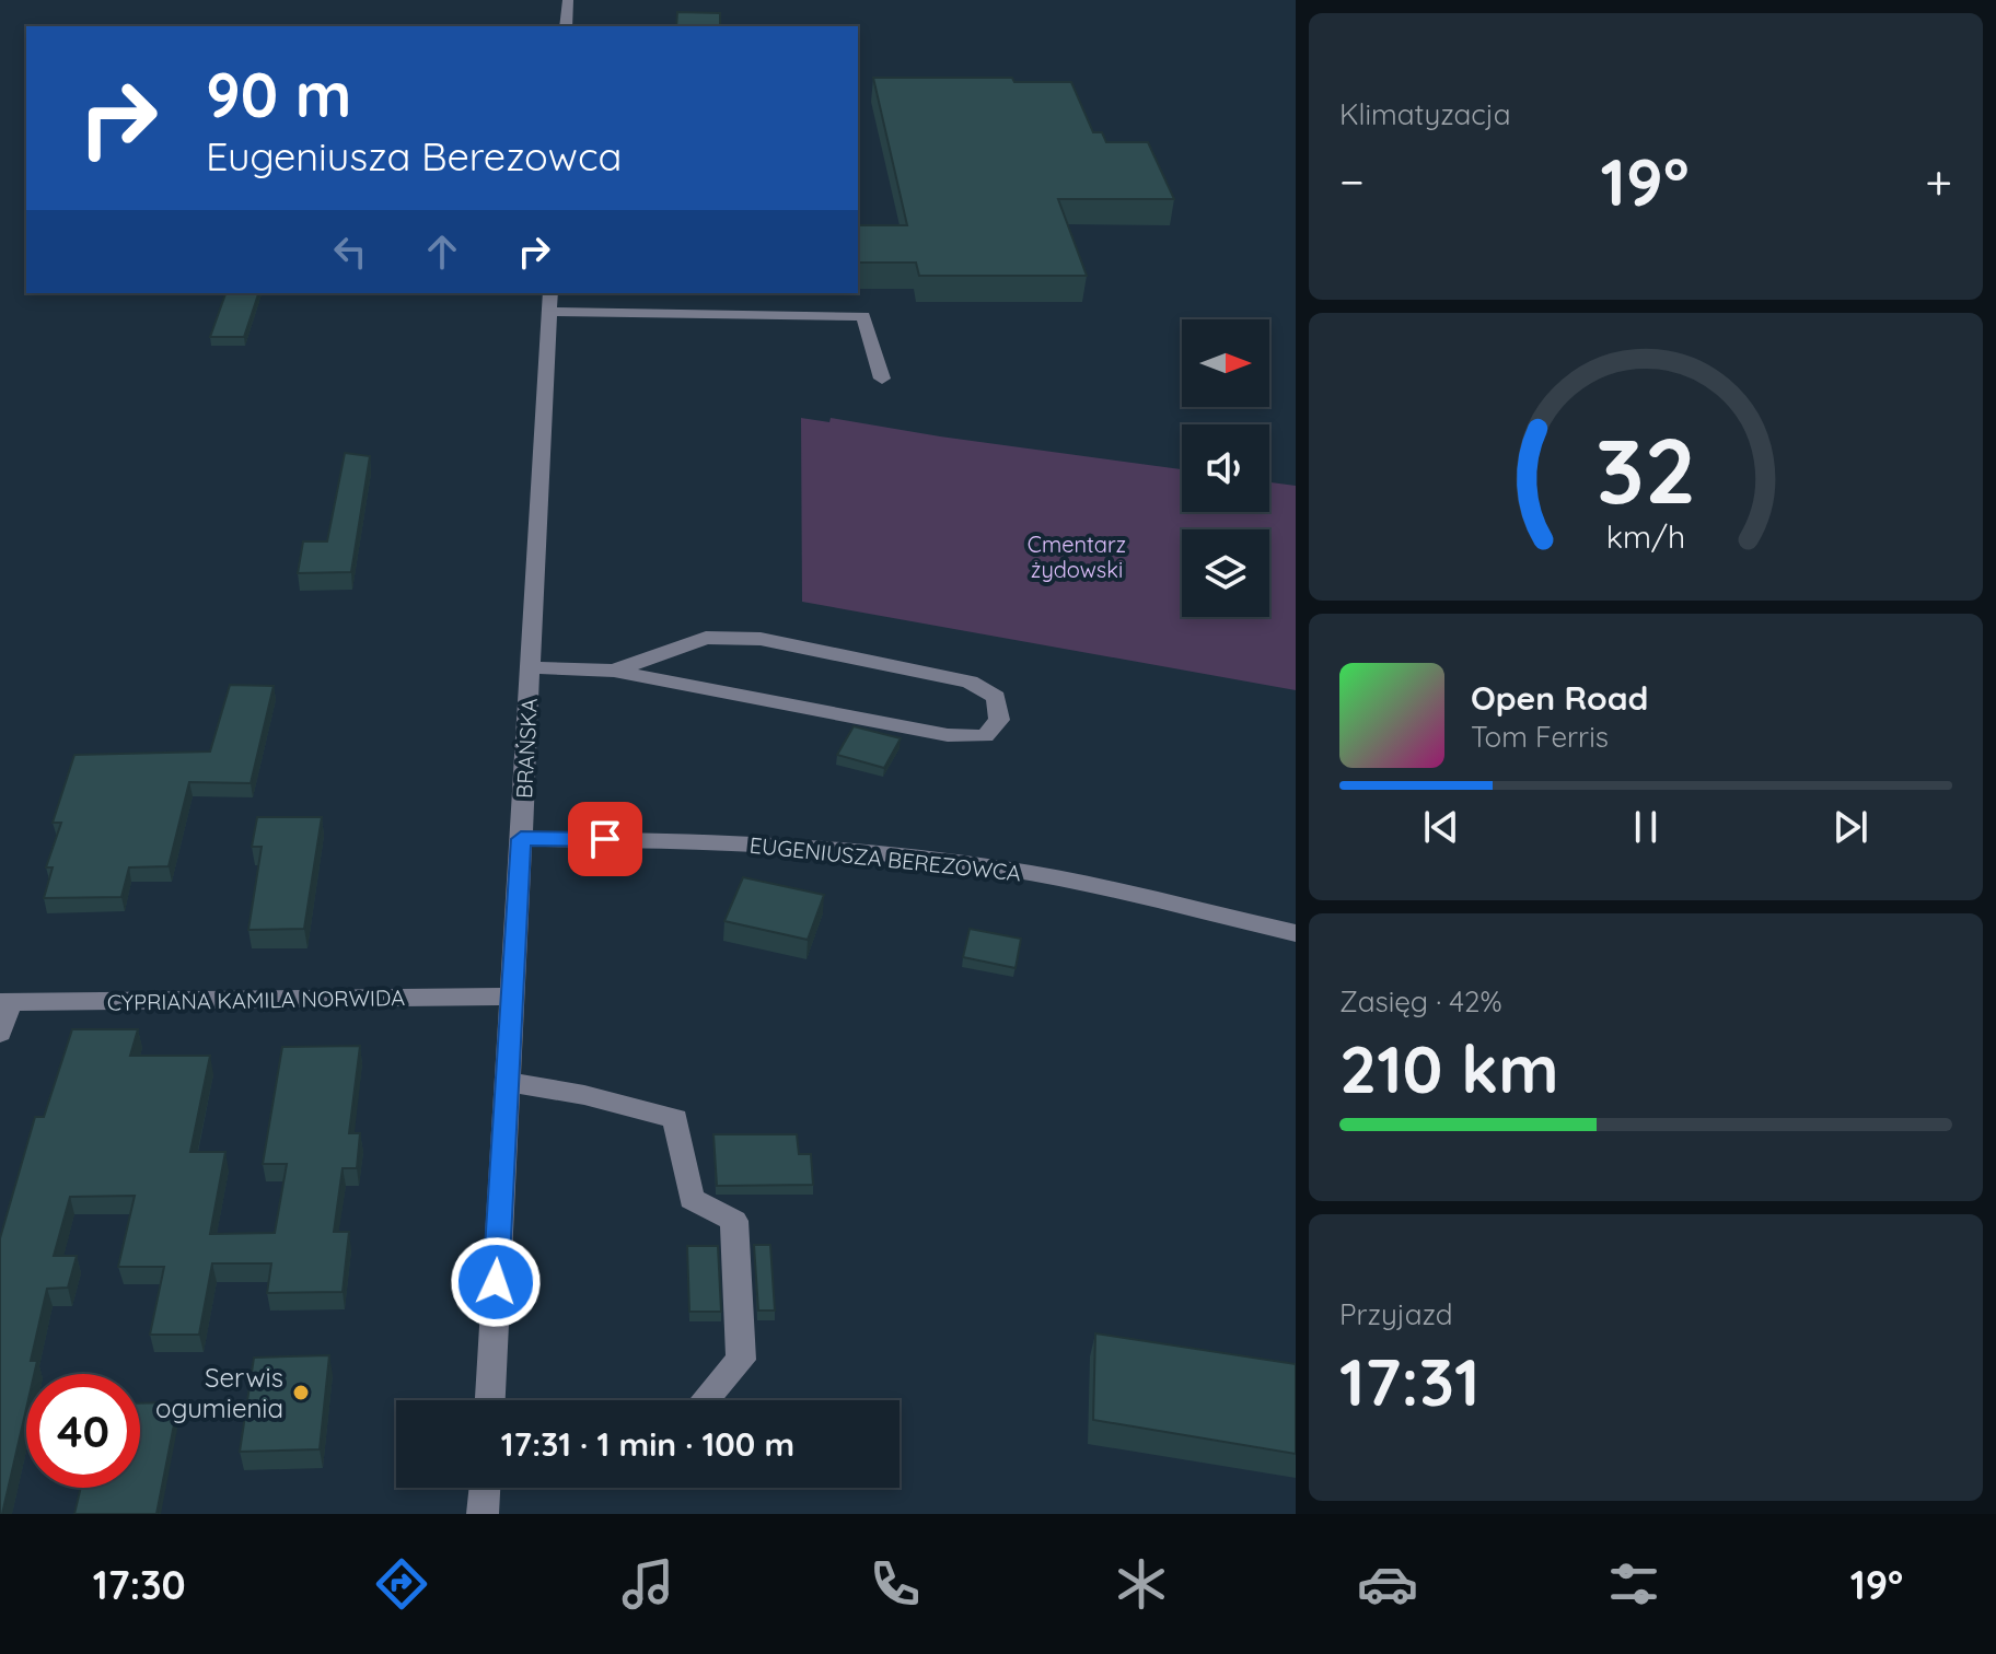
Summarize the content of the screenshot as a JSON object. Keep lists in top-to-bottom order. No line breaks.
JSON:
{"streets":{"street":["BRAŃSKA","EUGENIUSZA BEREZOWCA","CYPRIANA KAMILA NORWIDA"]},"crossings":[["BRAŃSKA","EUGENIUSZA BEREZOWCA"],["BRAŃSKA","CYPRIANA KAMILA NORWIDA"]],"parks":["Cmentarz żydowski"],"places":["Serwis ogumienia"],"north":"right","page":{"tile":["Klimatyzacja",["Zasięg · 42%","210 km"],["Przyjazd","17:31"]],"turn":["90 m","Eugeniusza Berezowca"],"heat":["−","19°","+"],"song":["Open Road","Tom Ferris"],"limit":"40","trip":"17:31 · 1 min · 100 m","tabs":["17:30","19°"],"gauge":["32","km/h"]}}
